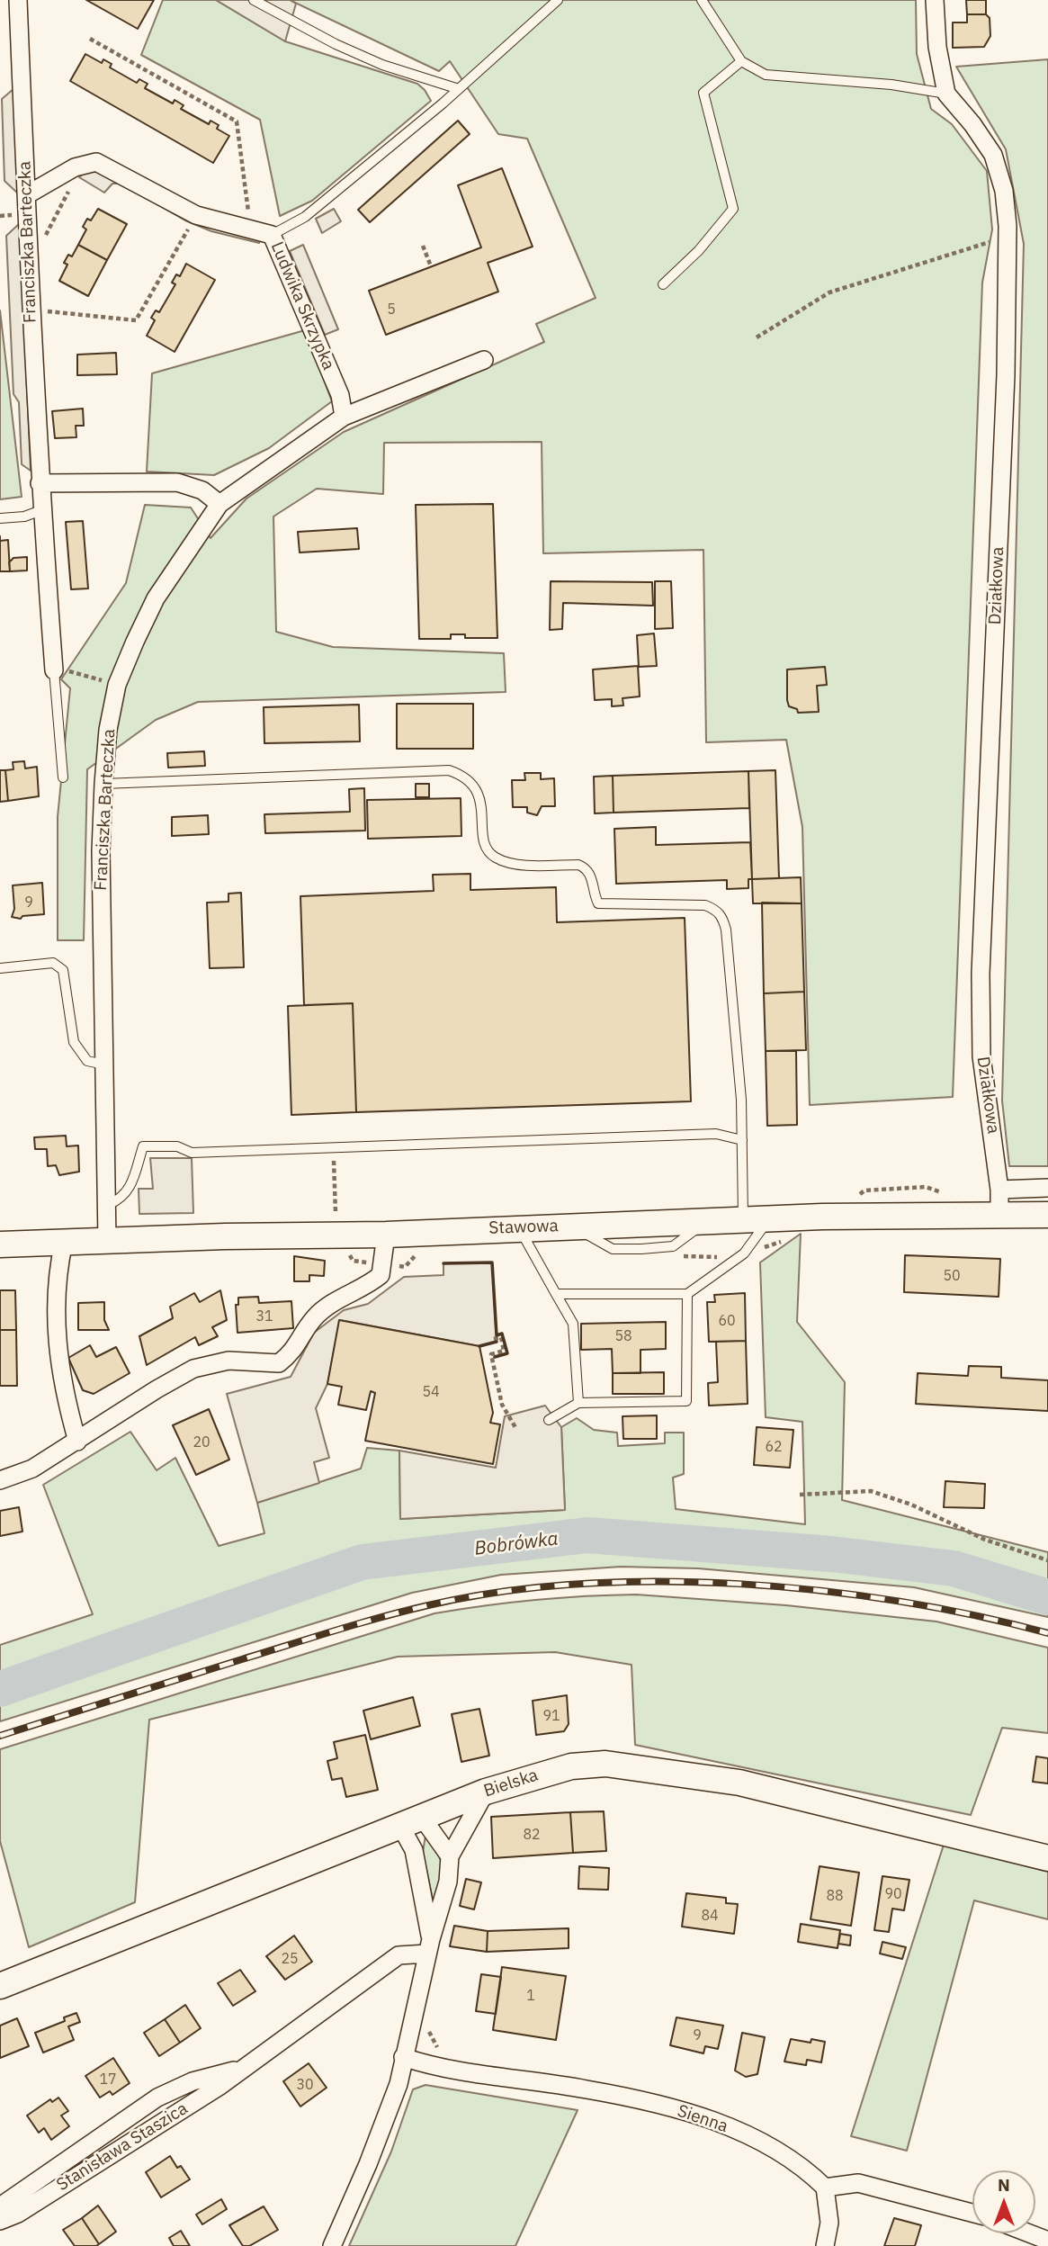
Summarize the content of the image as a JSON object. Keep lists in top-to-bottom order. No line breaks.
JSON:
{"streets":{"street":["Franciszka Barteczka","Ludwika Skrzypka","Działkowa","Stawowa","Bielska","Sienna","Stanisława Staszica"]},"crossings":[["Franciszka Barteczka","Ludwika Skrzypka"],["Franciszka Barteczka","Stawowa"],["Działkowa","Stawowa"]],"water":["Bobrówka"],"house_numbers":["5","9","50","31","60","58","54","20","62","91","82","90","88","84","25","1","9","17","30"],"north":"top"}
